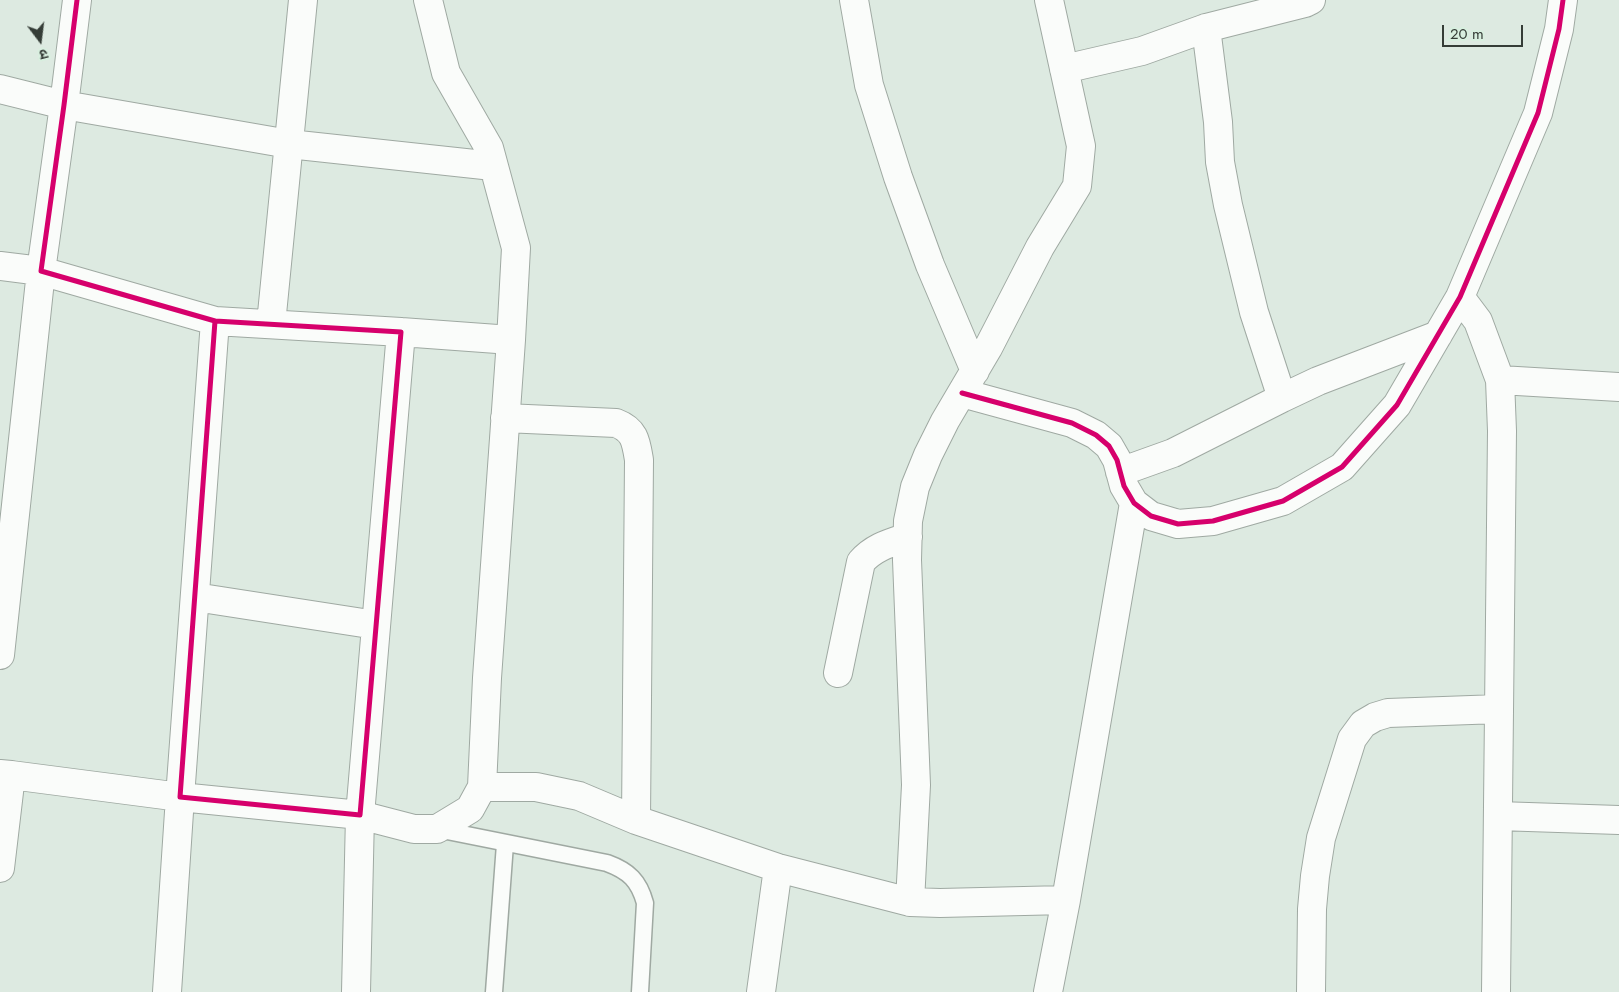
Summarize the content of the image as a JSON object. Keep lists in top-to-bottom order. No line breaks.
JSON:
{"scale_bar":"20 m","north":"bottom"}
